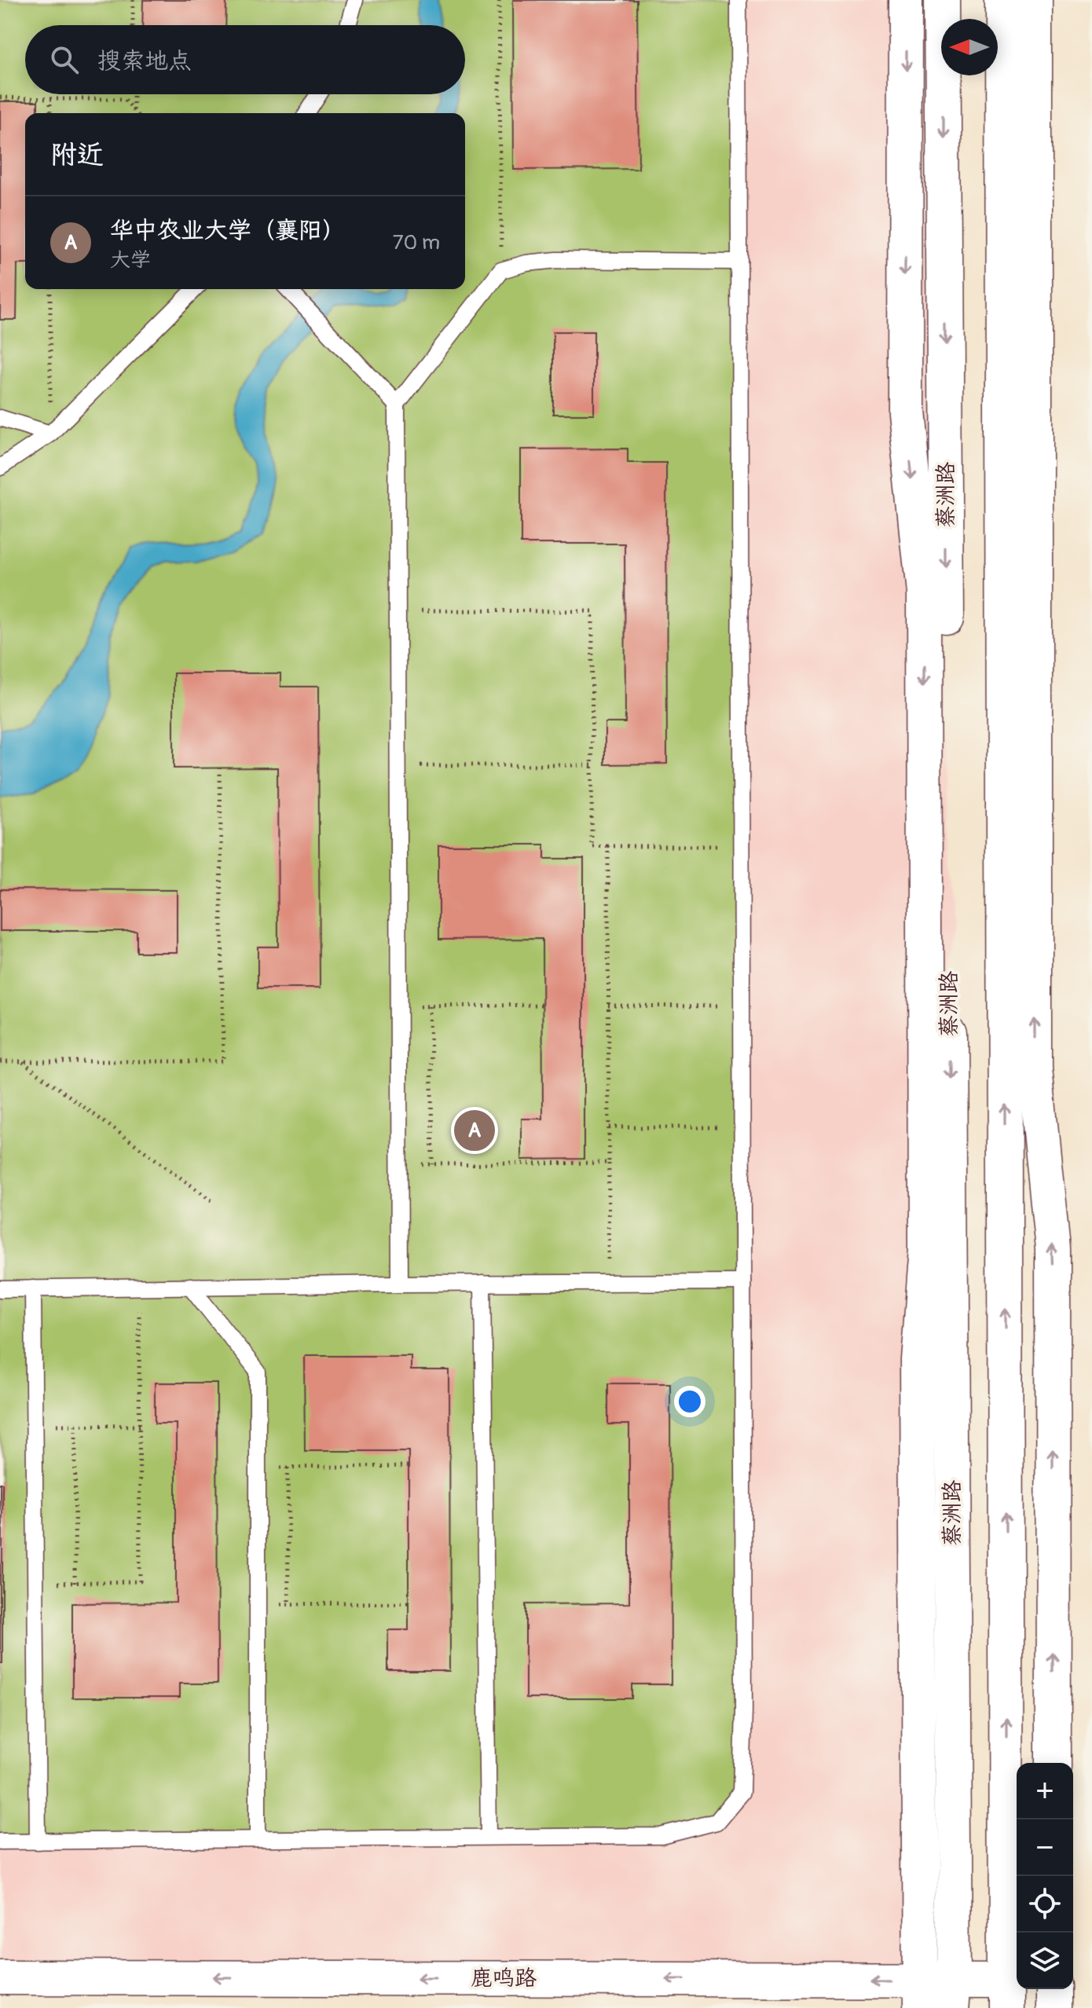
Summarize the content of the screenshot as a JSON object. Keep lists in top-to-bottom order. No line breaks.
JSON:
{"streets":{"main road":["蔡洲路","鹿鸣路"]},"crossings":[["蔡洲路","鹿鸣路"]],"one_way":["鹿鸣路"],"north":"left","page":{"search":"搜索地点","heading":"附近","list":[{"mark":"A","name":"华中农业大学（襄阳）","note":"大学","value":"70 m"}],"pins":"A","map_buttons":["+","−"]}}
